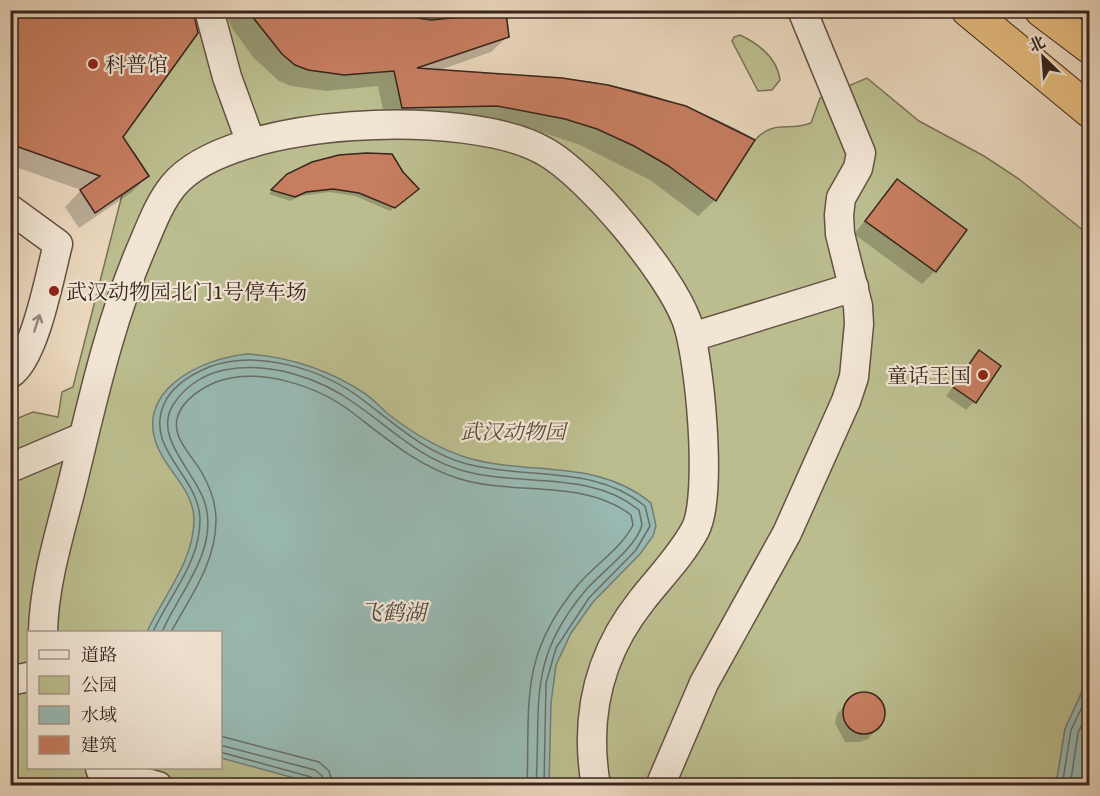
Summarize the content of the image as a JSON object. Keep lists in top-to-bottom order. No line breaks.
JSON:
{"water":["飞鹤湖"],"parks":["武汉动物园"],"places":["科普馆","武汉动物园北门1号停车场","童话王国"],"legend":["道路","公园","水域","建筑"],"north":"top left"}
